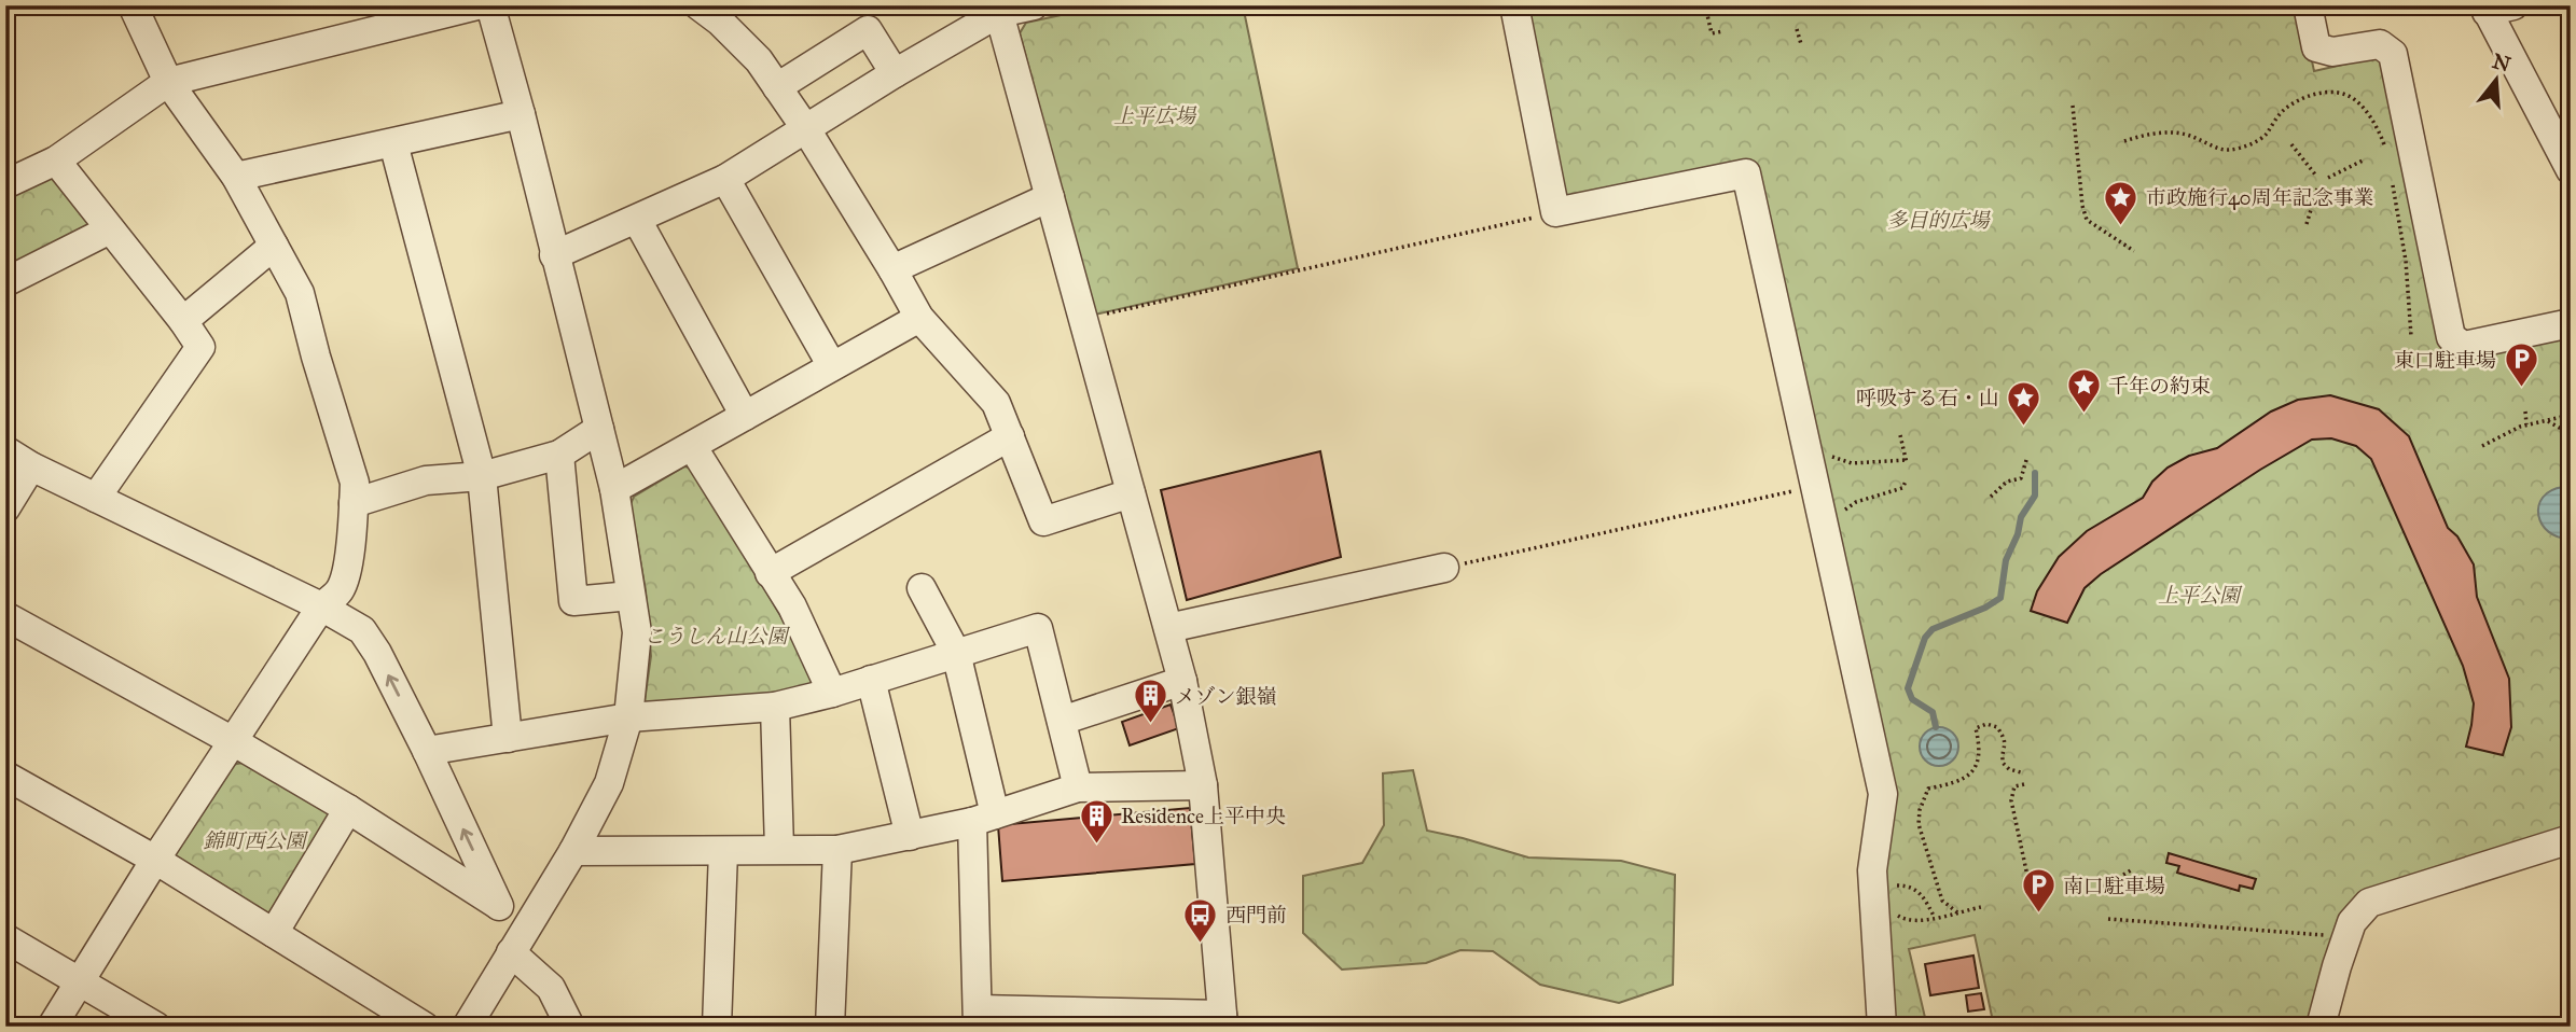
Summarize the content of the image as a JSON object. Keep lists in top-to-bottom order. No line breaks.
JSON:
{"parks":["上平広場","多目的広場","上平公園","こうしん山公園","錦町西公園"],"places":{"place":["市政施行40周年記念事業","千年の約束","呼吸する石・山"],"parking":["東口駐車場","南口駐車場"],"building":["メゾン銀嶺","Residence上平中央"],"bus stop":["西門前"]},"north":"top"}
